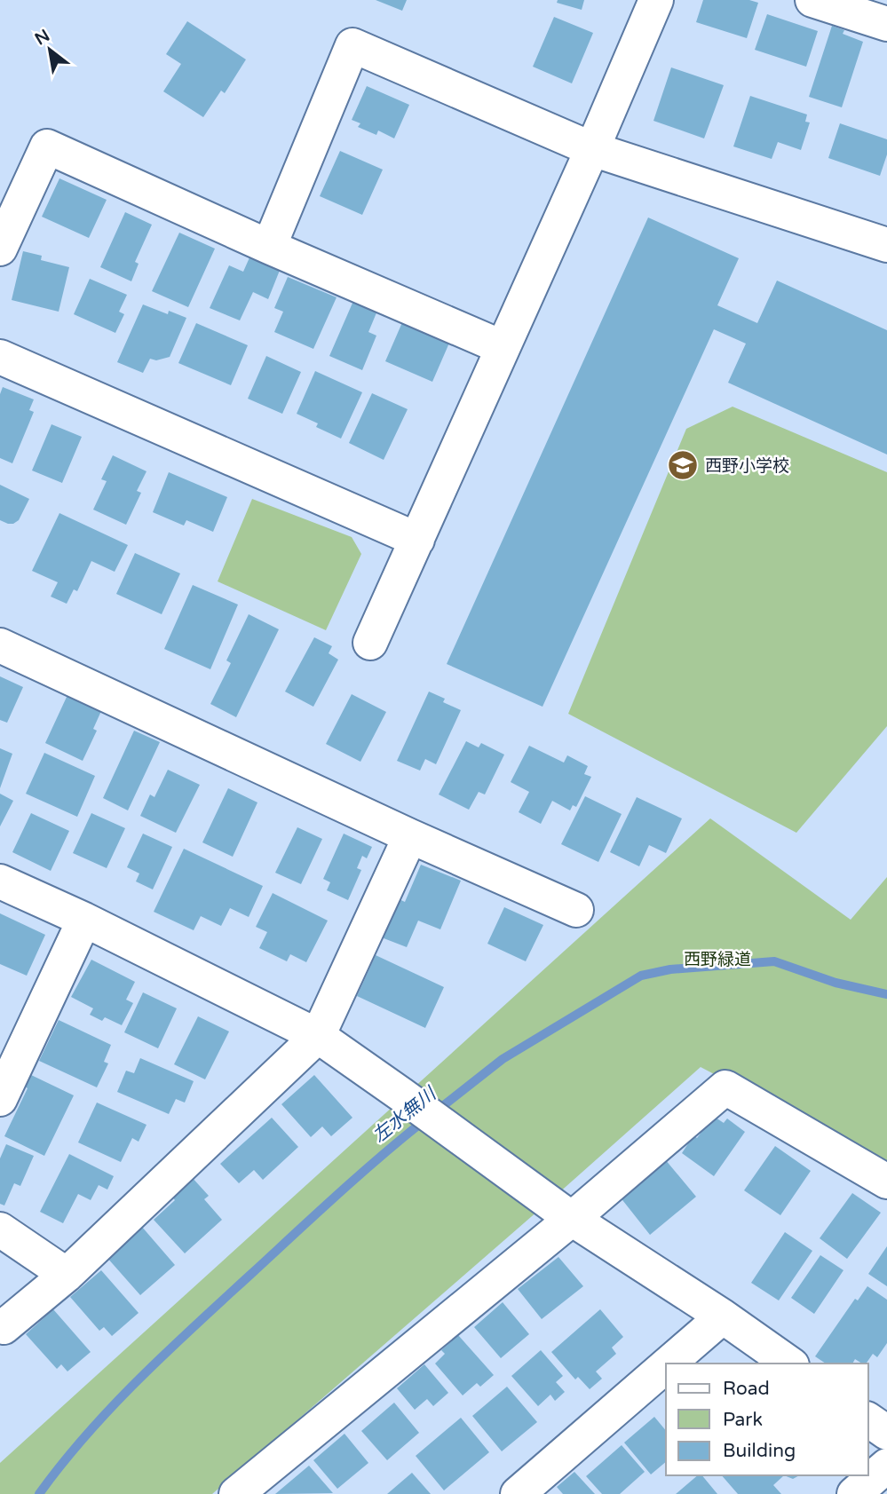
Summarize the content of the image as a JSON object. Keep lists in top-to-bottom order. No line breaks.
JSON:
{"water":["左水無川"],"parks":["西野緑道"],"places":{"school or university":["西野小学校"]},"legend":["Road","Park","Building"],"north":"top left"}
